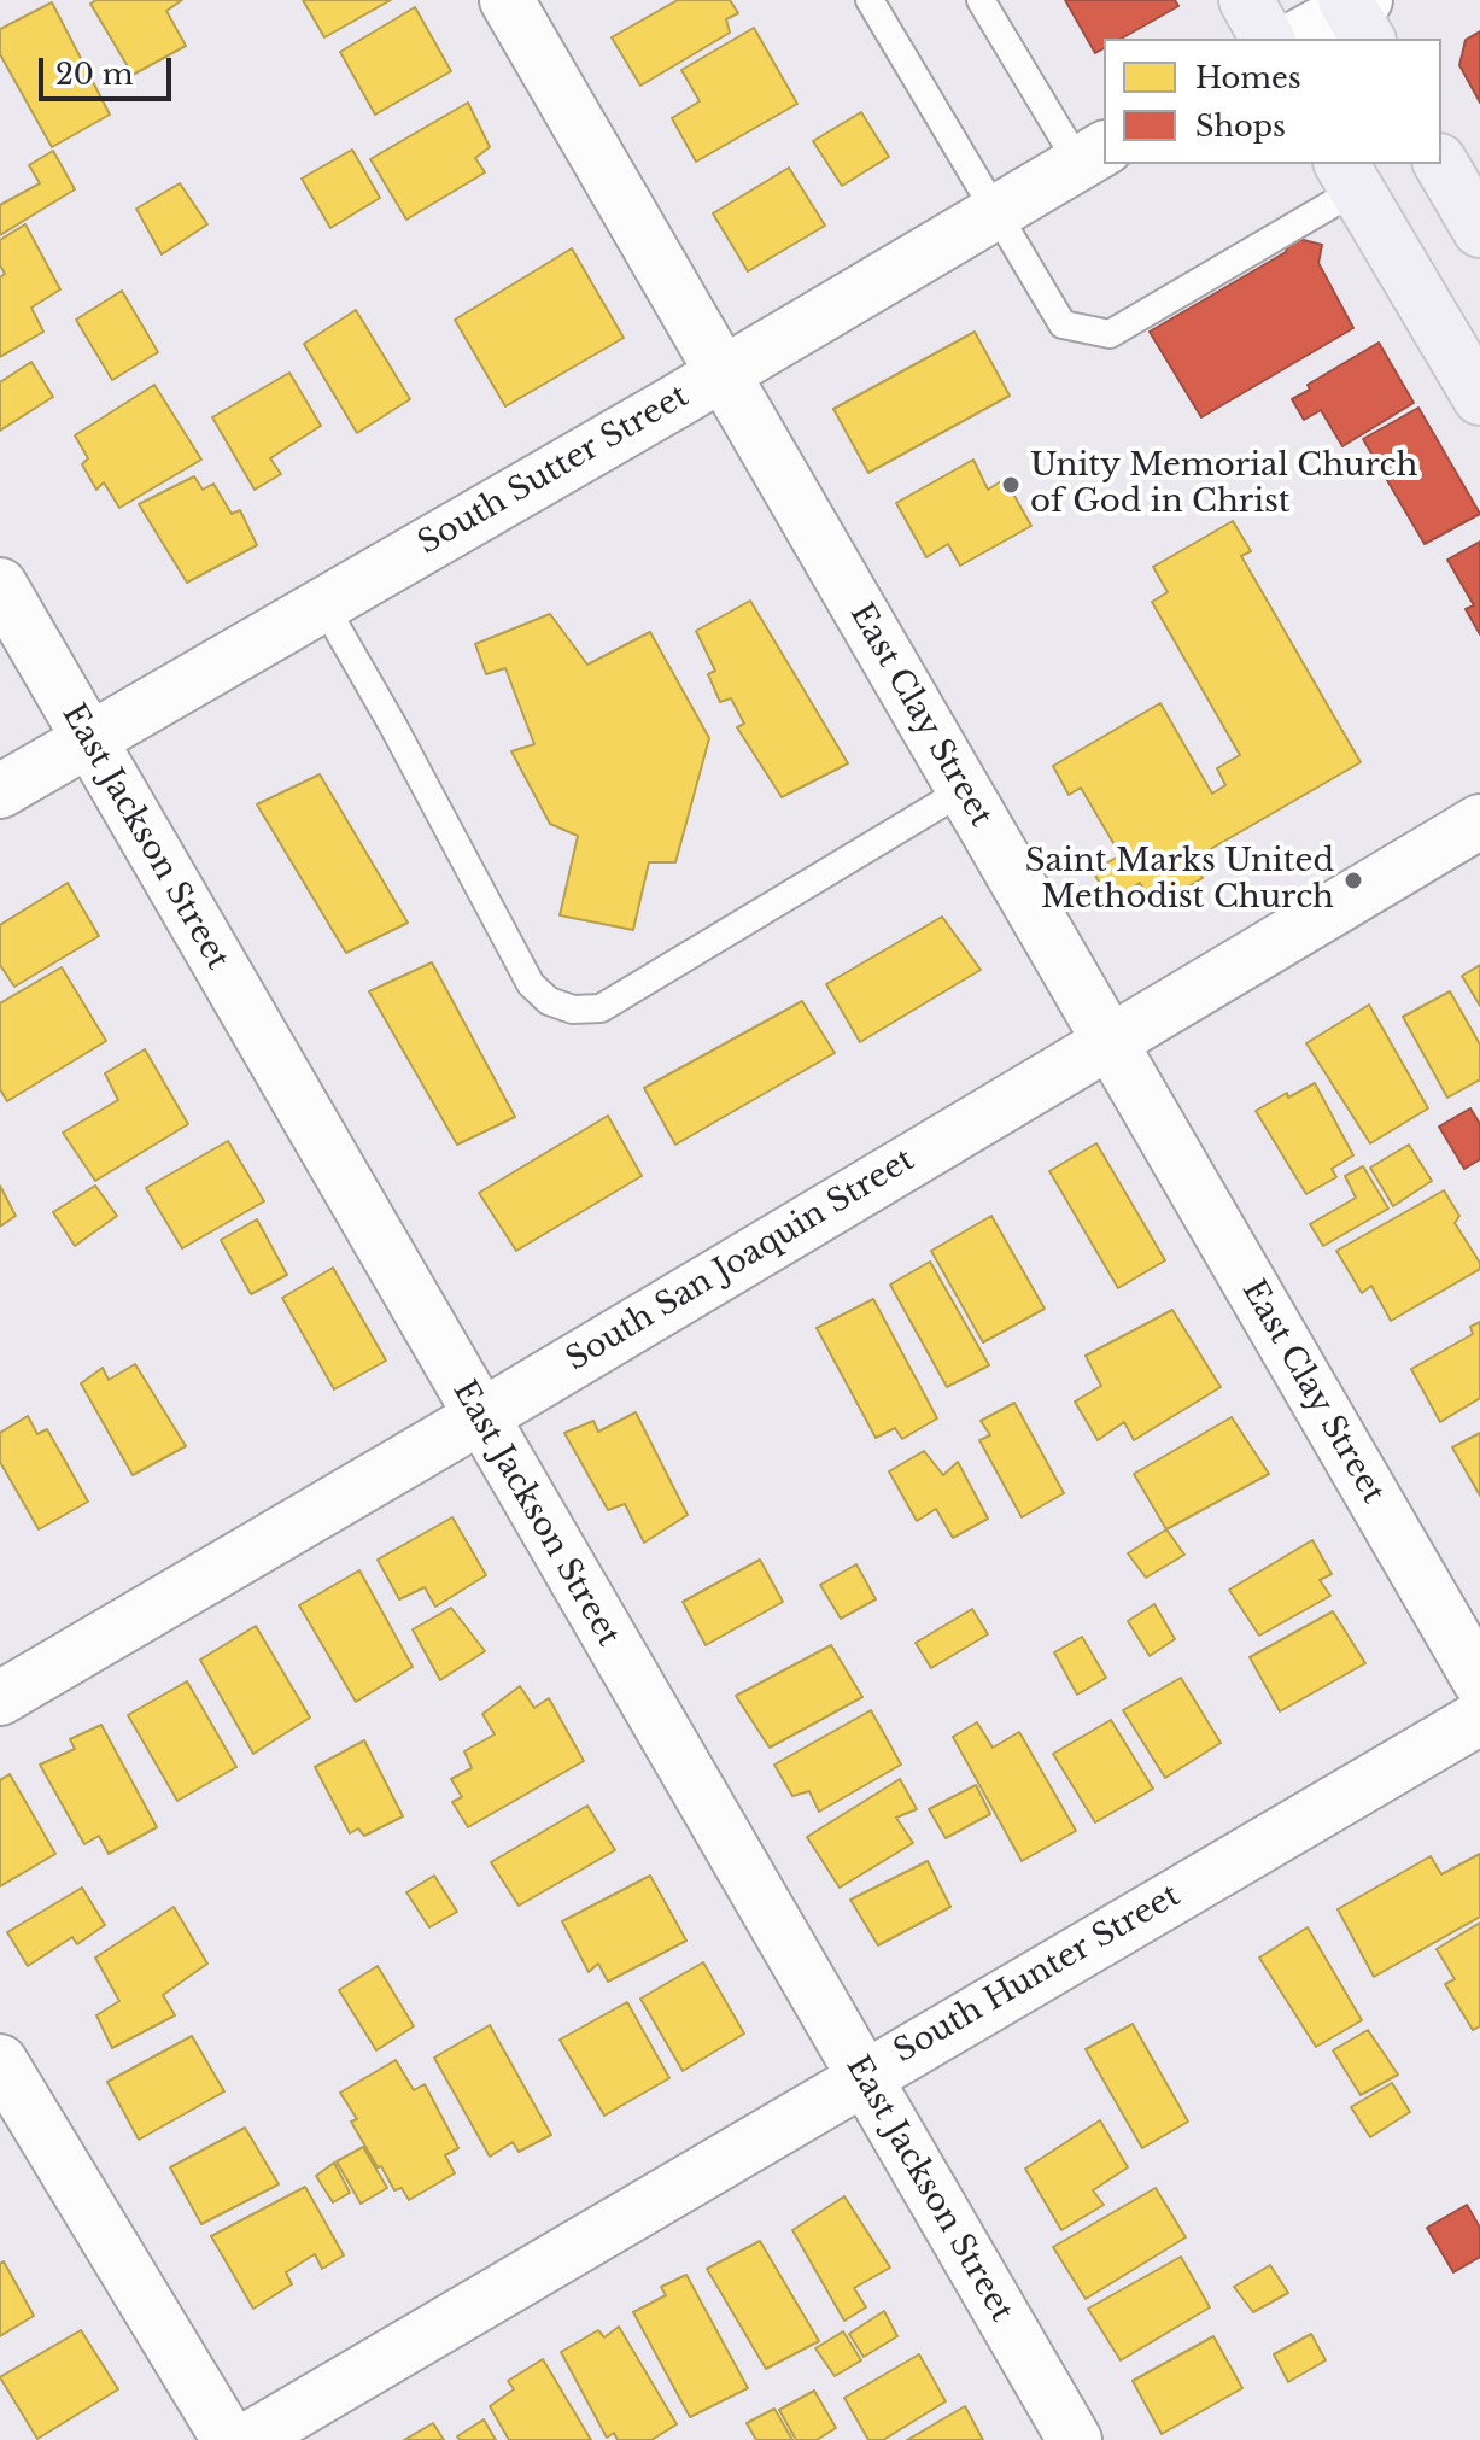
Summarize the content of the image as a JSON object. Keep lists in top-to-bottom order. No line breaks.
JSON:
{"streets":{"street":["South Sutter Street","East Clay Street","East Jackson Street","South San Joaquin Street","South Hunter Street"]},"crossings":[["South Sutter Street","East Clay Street"],["South Sutter Street","East Jackson Street"],["East Clay Street","South San Joaquin Street"],["East Jackson Street","South San Joaquin Street"],["East Jackson Street","South Hunter Street"]],"places":["Unity Memorial Church of God in Christ","Saint Marks United Methodist Church"],"legend":["Homes","Shops"],"scale_bar":"20 m"}
